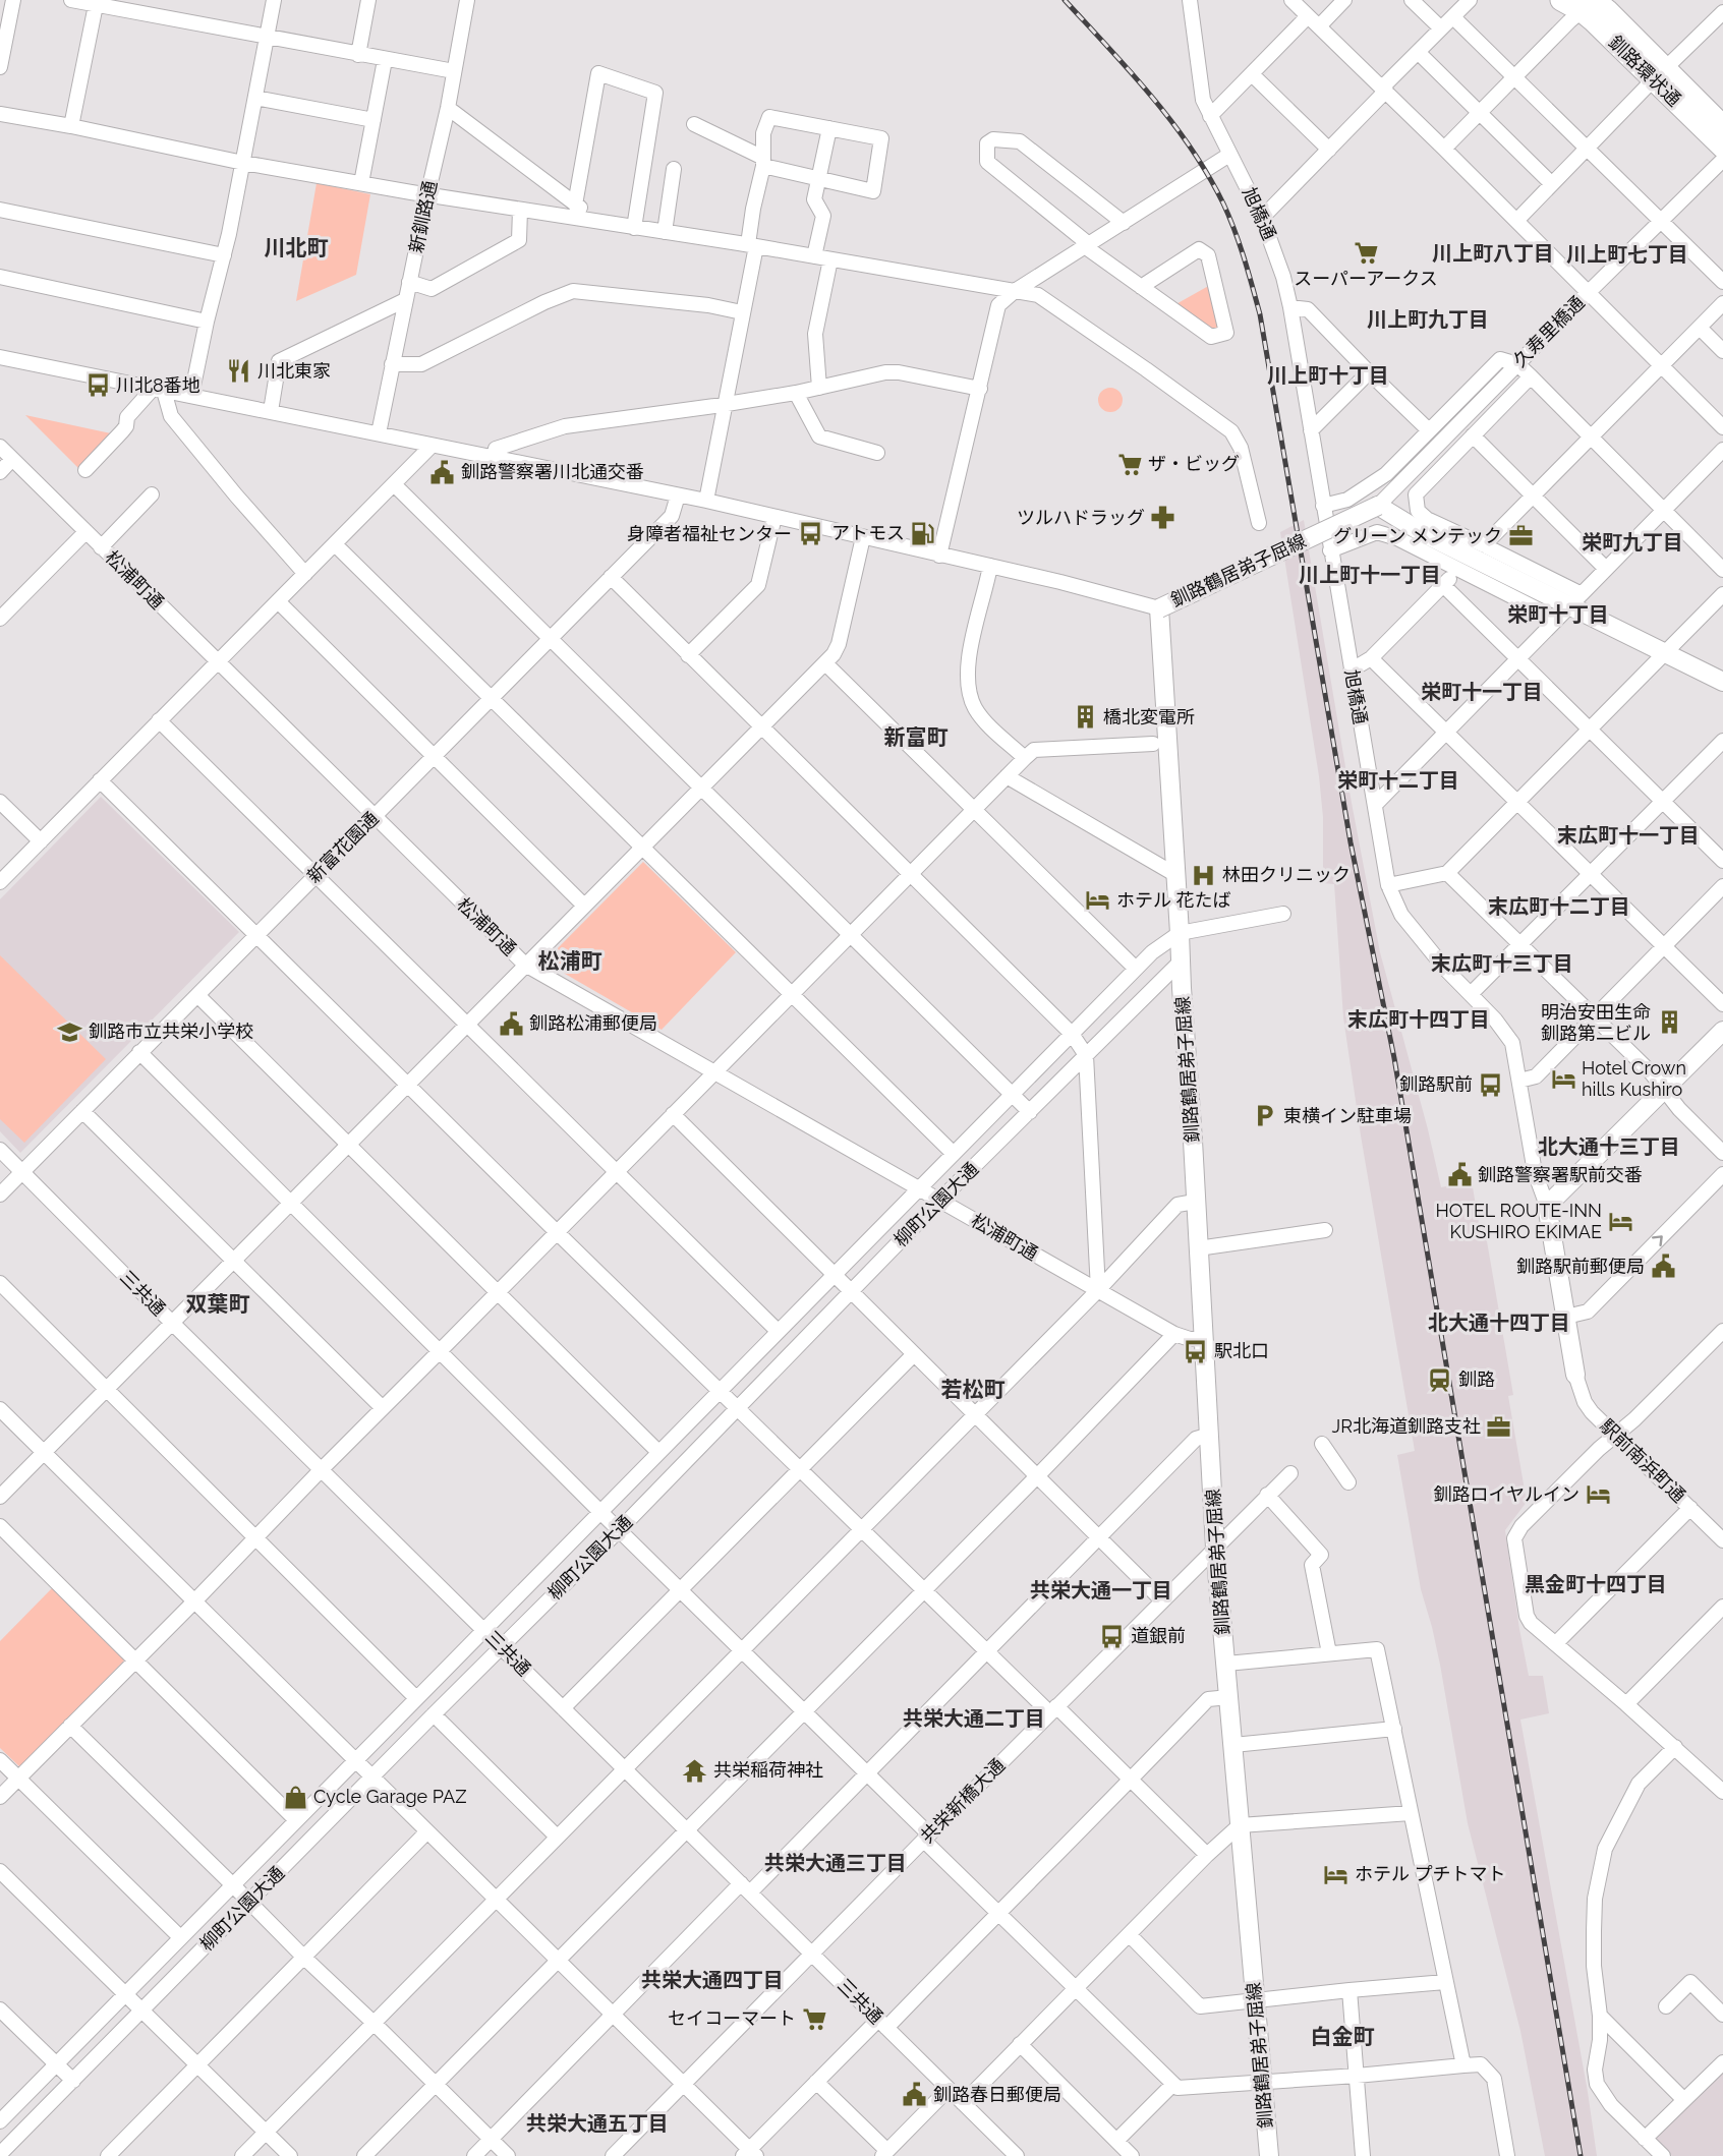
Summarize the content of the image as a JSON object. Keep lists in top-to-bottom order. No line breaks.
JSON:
{"streets":{"highway":["釧路環状通"],"main road":["釧路鶴居弟子屈線"],"street":["旭橋通","新釧路通","久寿里橋通","松浦町通","新富花園通","柳町公園大通","三共通","駅前南浜町通","共栄新橋大通"]},"crossings":[["久寿里橋通","釧路鶴居弟子屈線"],["釧路鶴居弟子屈線","松浦町通"],["釧路鶴居弟子屈線","柳町公園大通"],["釧路鶴居弟子屈線","共栄新橋大通"],["松浦町通","新富花園通"],["松浦町通","柳町公園大通"],["新富花園通","三共通"],["柳町公園大通","三共通"],["三共通","共栄新橋大通"]],"districts":["川北町","川上町八丁目","川上町七丁目","川上町九丁目","川上町十丁目","栄町九丁目","川上町十一丁目","栄町十丁目","栄町十一丁目","新富町","栄町十二丁目","末広町十一丁目","末広町十二丁目","松浦町","末広町十三丁目","末広町十四丁目","北大通十三丁目","双葉町","北大通十四丁目","若松町","黒金町十四丁目","共栄大通一丁目","共栄大通二丁目","共栄大通三丁目","共栄大通四丁目","白金町","共栄大通五丁目"],"places":{"supermarket":["スーパーアークス","ザ・ビッグ","セイコーマート"],"restaurant":["川北東家"],"bus stop":["川北8番地","身障者福祉センター","釧路駅前","駅北口","道銀前"],"public building":["釧路警察署川北通交番","釧路松浦郵便局","釧路警察署駅前交番","釧路駅前郵便局","釧路春日郵便局"],"pharmacy":["ツルハドラッグ"],"fuel station":["アトモス"],"office":["グリーン メンテック","JR北海道釧路支社"],"building":["橋北変電所","明治安田生命 釧路第二ビル"],"hospital":["林田クリニック"],"hotel":["ホテル 花たば","Hotel Crown hills Kushiro","HOTEL ROUTE-INN KUSHIRO EKIMAE","釧路ロイヤルイン","ホテル プチトマト"],"school or university":["釧路市立共栄小学校"],"parking":["東横イン駐車場"],"station":["釧路"],"temple":["共栄稲荷神社"],"shop":["Cycle Garage PAZ"]}}
